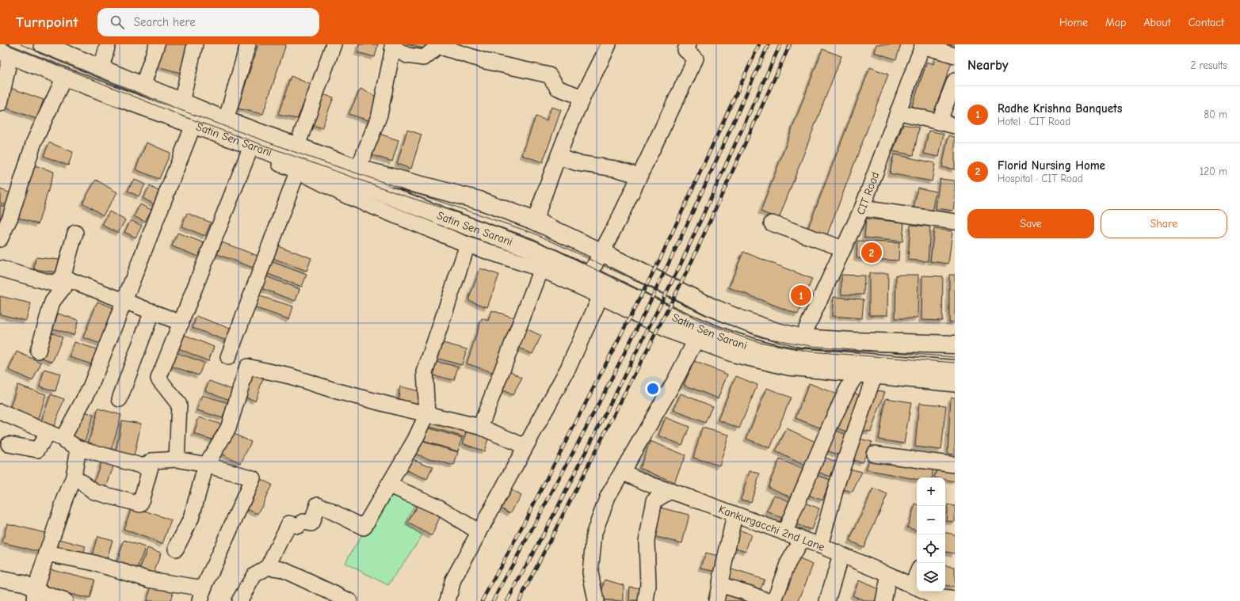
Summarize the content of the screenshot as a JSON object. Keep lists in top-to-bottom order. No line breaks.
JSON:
{"streets":{"main road":["Satin Sen Sarani"],"street":["CIT Road","Kankurgacchi 2nd Lane"]},"crossings":[["Satin Sen Sarani","CIT Road"]],"page":{"header":"Turnpoint","search":"Search here","nav":["Home","Map","About","Contact"],"heading":["Nearby","2 results"],"list":[{"mark":"1","name":"Radhe Krishna Banquets","note":"Hotel · CIT Road","value":"80 m"},{"mark":"2","name":"Florid Nursing Home","note":"Hospital · CIT Road","value":"120 m"}],"buttons":["Save","Share"],"pins":["2","1"],"map_buttons":["+","−"]}}
